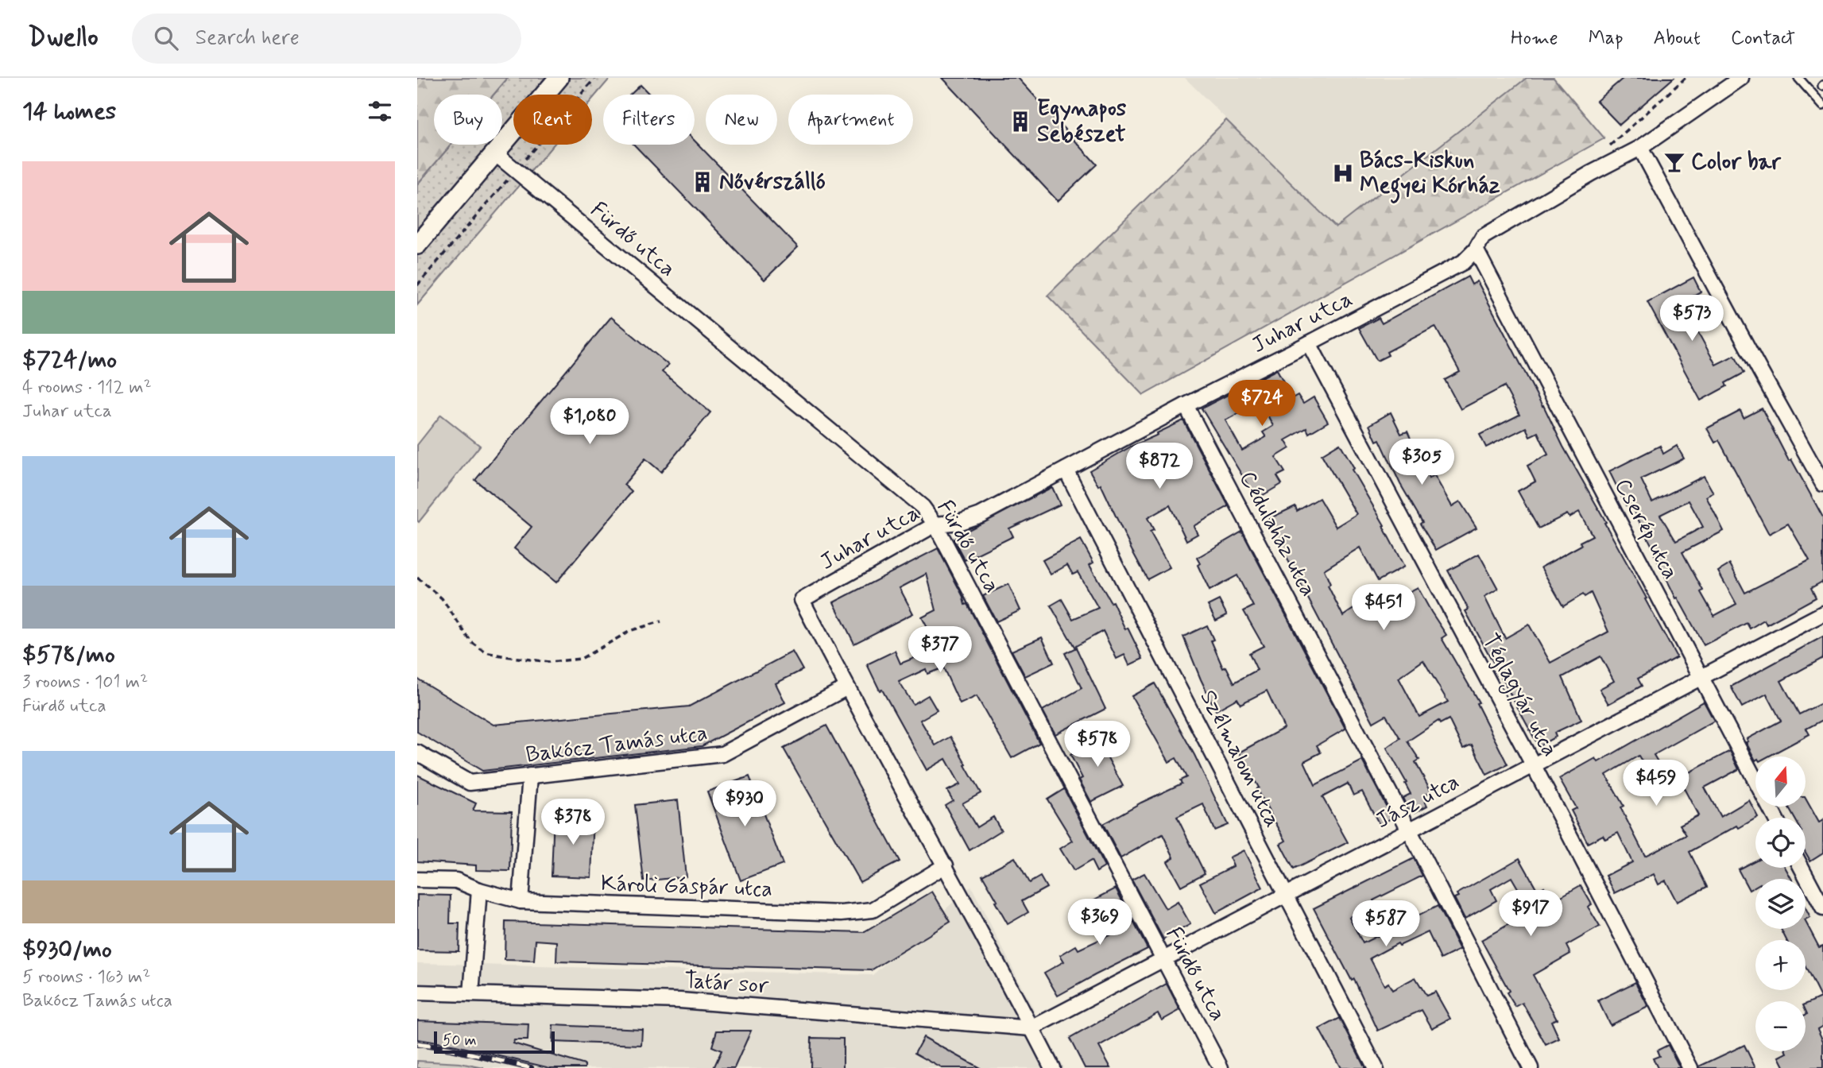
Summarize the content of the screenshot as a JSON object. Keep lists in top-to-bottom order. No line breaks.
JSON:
{"streets":{"street":["Fürdő utca","Juhar utca","Cserép utca","Cédulaház utca","Téglagyár utca","Bakócz Tamás utca","Szélmalom utca","Jász utca","Károli Gáspár utca","Tatár sor"]},"crossings":[["Fürdő utca","Juhar utca"],["Fürdő utca","Jász utca"],["Juhar utca","Cserép utca"],["Juhar utca","Cédulaház utca"],["Juhar utca","Téglagyár utca"],["Juhar utca","Bakócz Tamás utca"],["Juhar utca","Szélmalom utca"],["Cserép utca","Jász utca"],["Cédulaház utca","Jász utca"],["Téglagyár utca","Jász utca"],["Szélmalom utca","Jász utca"],["Jász utca","Tatár sor"]],"places":{"building":["Egynapos Sebészet","Nővérszálló"],"bar":["Color bar"],"hospital":["Bács-Kiskun Megyei Kórház"]},"scale_bar":"50 m","north":"top","page":{"header":"Dwello","search":"Search here","nav":["Home","Map","About","Contact"],"heading":"14 homes","chip":["Buy","Rent","Filters","New","Apartment"],"list":[{"name":"$724/mo","note":"4 rooms · 112 m² · Juhar utca"},{"name":"$578/mo","note":"3 rooms · 101 m² · Fürdő utca"},{"name":"$930/mo","note":"5 rooms · 163 m² · Bakócz Tamás utca"}],"price":["$573","$724","$1,080","$305","$872","$451","$377","$578","$459","$930","$378","$917","$369","$587"],"map_buttons":["+","−"],"scale":"50 m"}}
